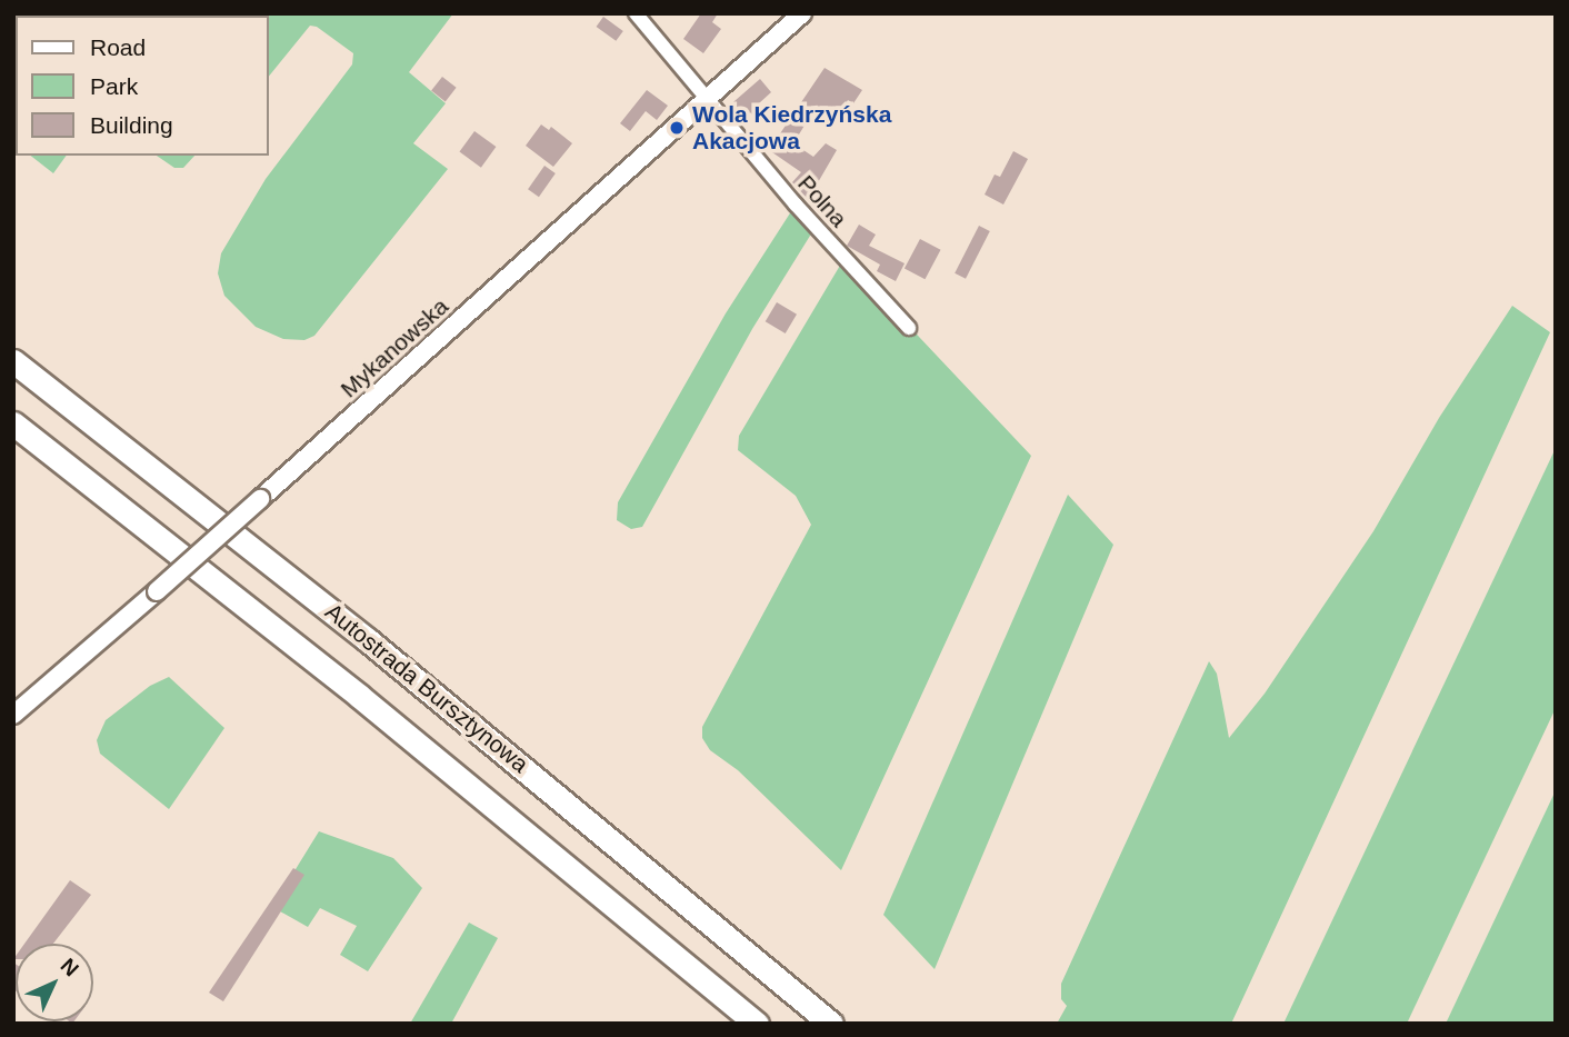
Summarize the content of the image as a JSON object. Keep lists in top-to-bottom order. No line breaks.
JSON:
{"streets":{"highway":["Autostrada Bursztynowa"],"main road":["Mykanowska"],"street":["Polna"]},"crossings":[["Polna","Mykanowska"]],"places":["Wola Kiedrzyńska Akacjowa"],"legend":["Road","Park","Building"],"north":"top right"}
